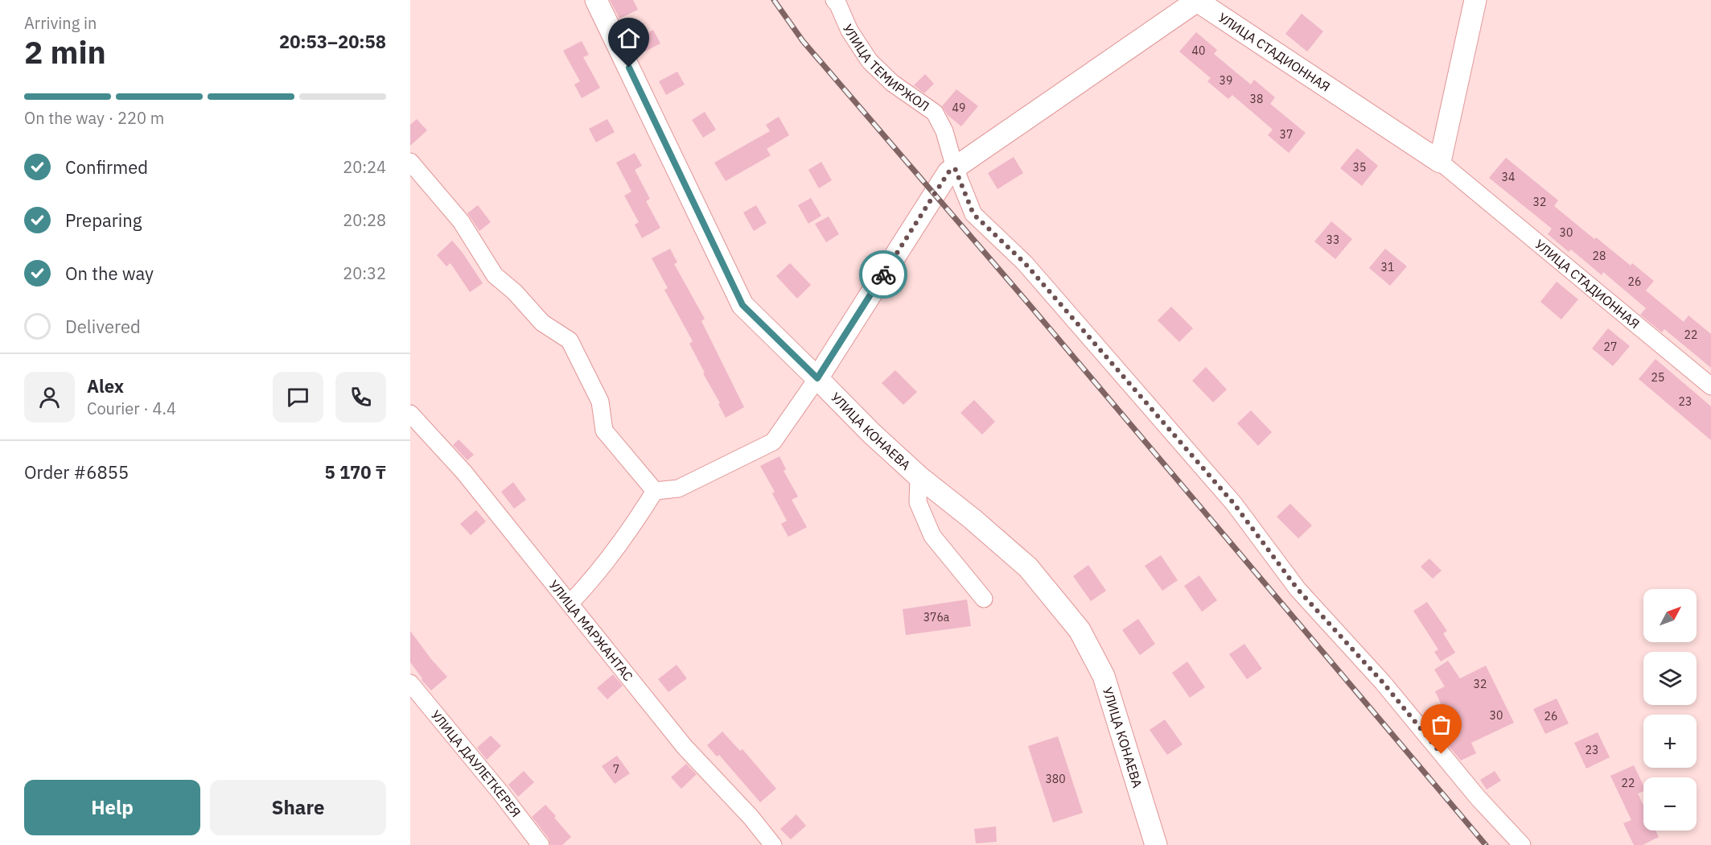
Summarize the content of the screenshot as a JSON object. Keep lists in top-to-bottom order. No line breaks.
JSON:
{"streets":{"street":["УЛИЦА СТАДИОННАЯ","УЛИЦА ТЕМИРЖОЛ","УЛИЦА КОНАЕВА","УЛИЦА МАРЖАНТАС","УЛИЦА ДАУЛЕТКЕРЕЯ"]},"crossings":[["УЛИЦА СТАДИОННАЯ","УЛИЦА ТЕМИРЖОЛ"],["УЛИЦА СТАДИОННАЯ","УЛИЦА КОНАЕВА"]],"house_numbers":["40","39","38","49","37","35","34","32","30","33","28","31","26","22","27","25","23","376а","32","30","26","23","7","380","22"],"north":"top right","page":{"heading":["2 min","Arriving in","20:53–20:58"],"panel":["Alex","Courier · 4.4","Order #6855","5 170 ₸"],"bar":"On the way · 220 m","list":[["Confirmed","20:24"],["Preparing","20:28"],["On the way","20:32"],"Delivered"],"map_buttons":["+","−"],"buttons":["Help","Share"]}}
